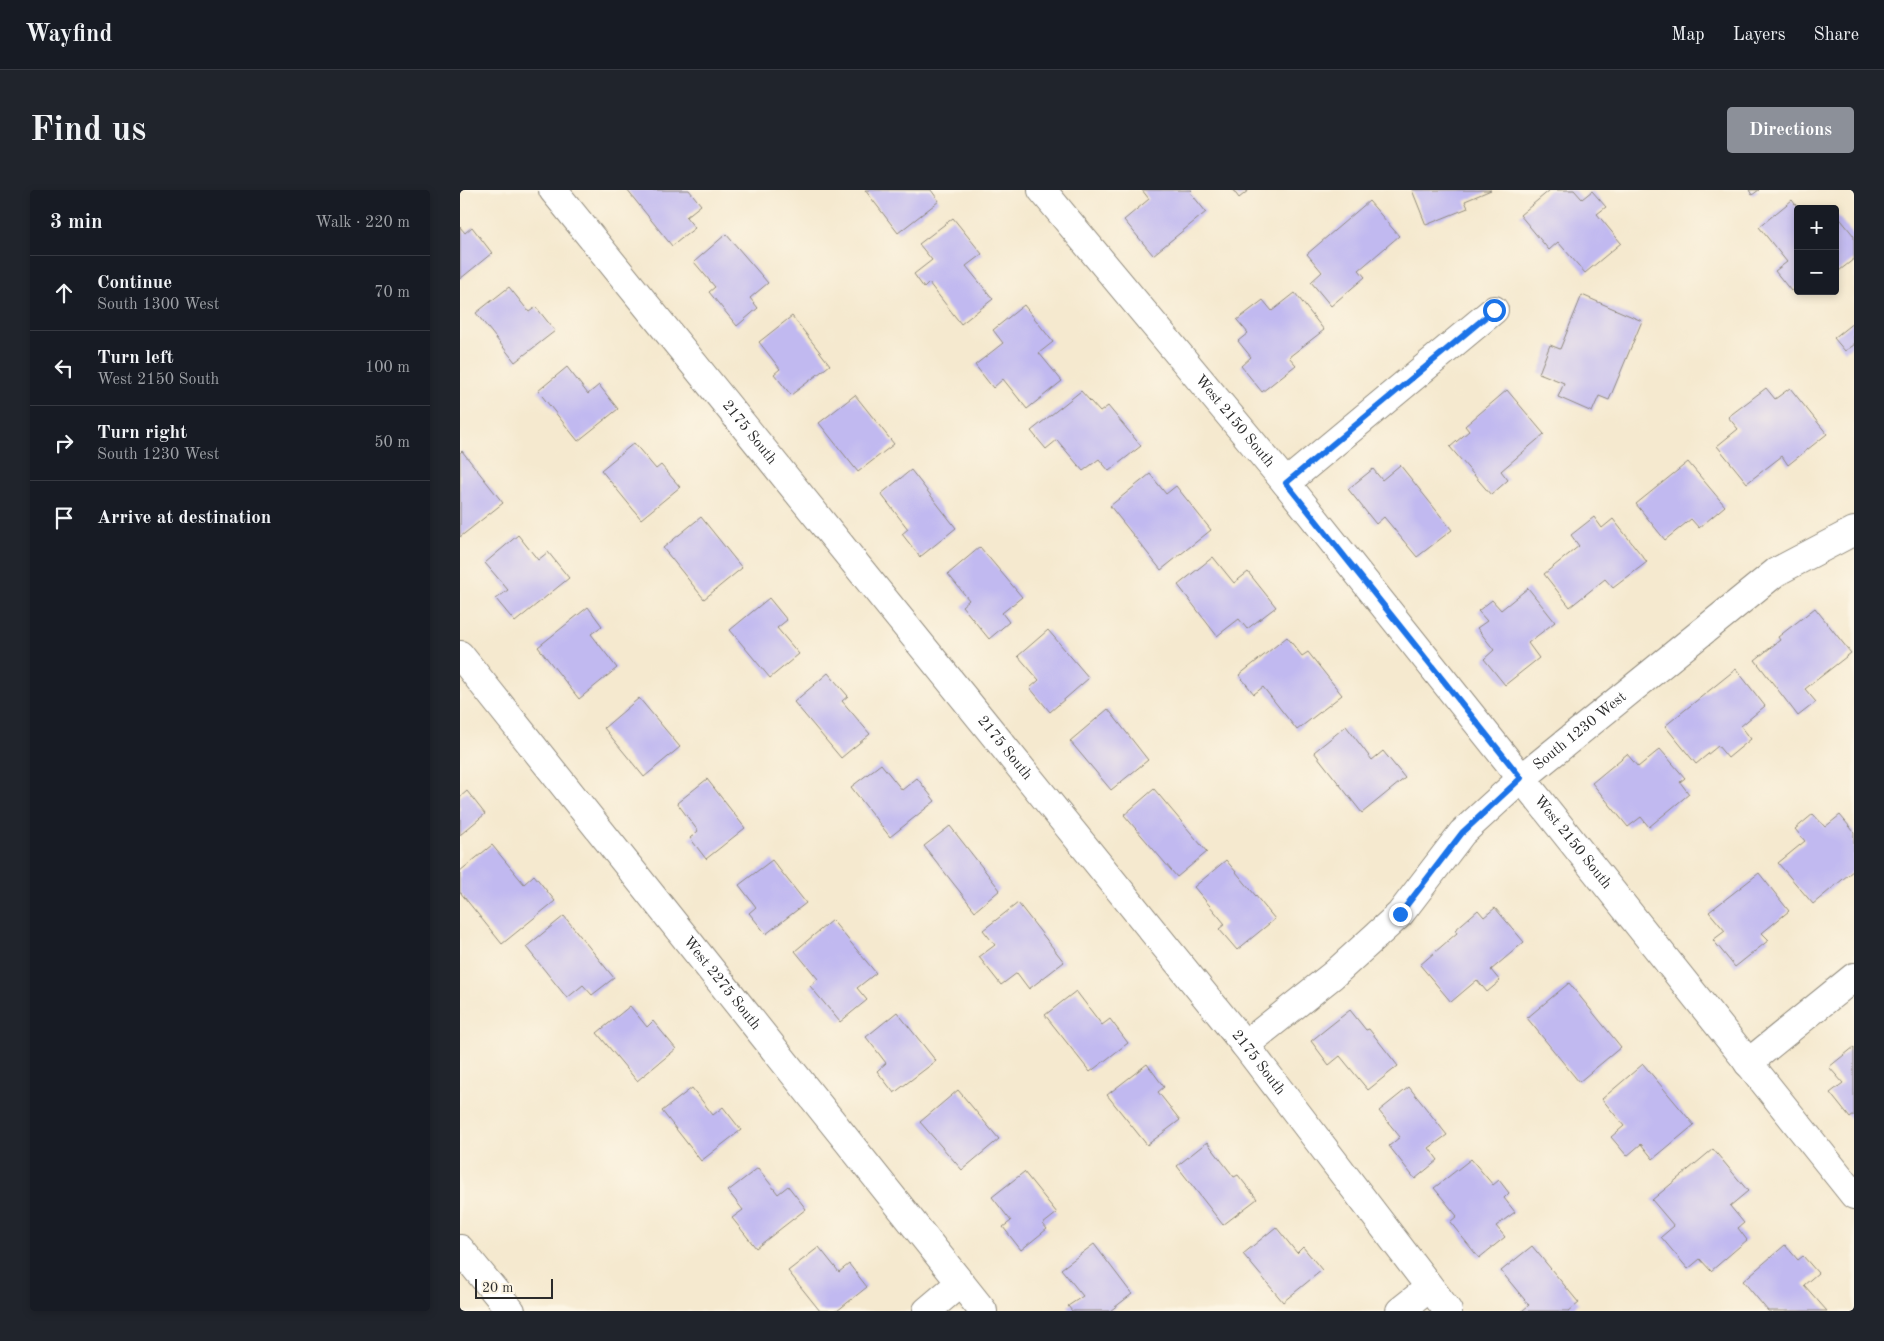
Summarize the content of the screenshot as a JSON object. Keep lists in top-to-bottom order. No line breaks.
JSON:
{"streets":{"street":["West 2150 South","2175 South","South 1230 West","West 2275 South"]},"crossings":[["West 2150 South","South 1230 West"],["2175 South","South 1230 West"]],"scale_bar":"20 m","page":{"header":"Wayfind","nav":["Map","Layers","Share"],"buttons":"Directions","title":"Find us","heading":["3 min","Walk · 220 m"],"map_buttons":["+","−"],"list":[["Continue","South 1300 West","70 m"],["Turn left","West 2150 South","100 m"],["Turn right","South 1230 West","50 m"],"Arrive at destination"],"scale":"20 m"}}
